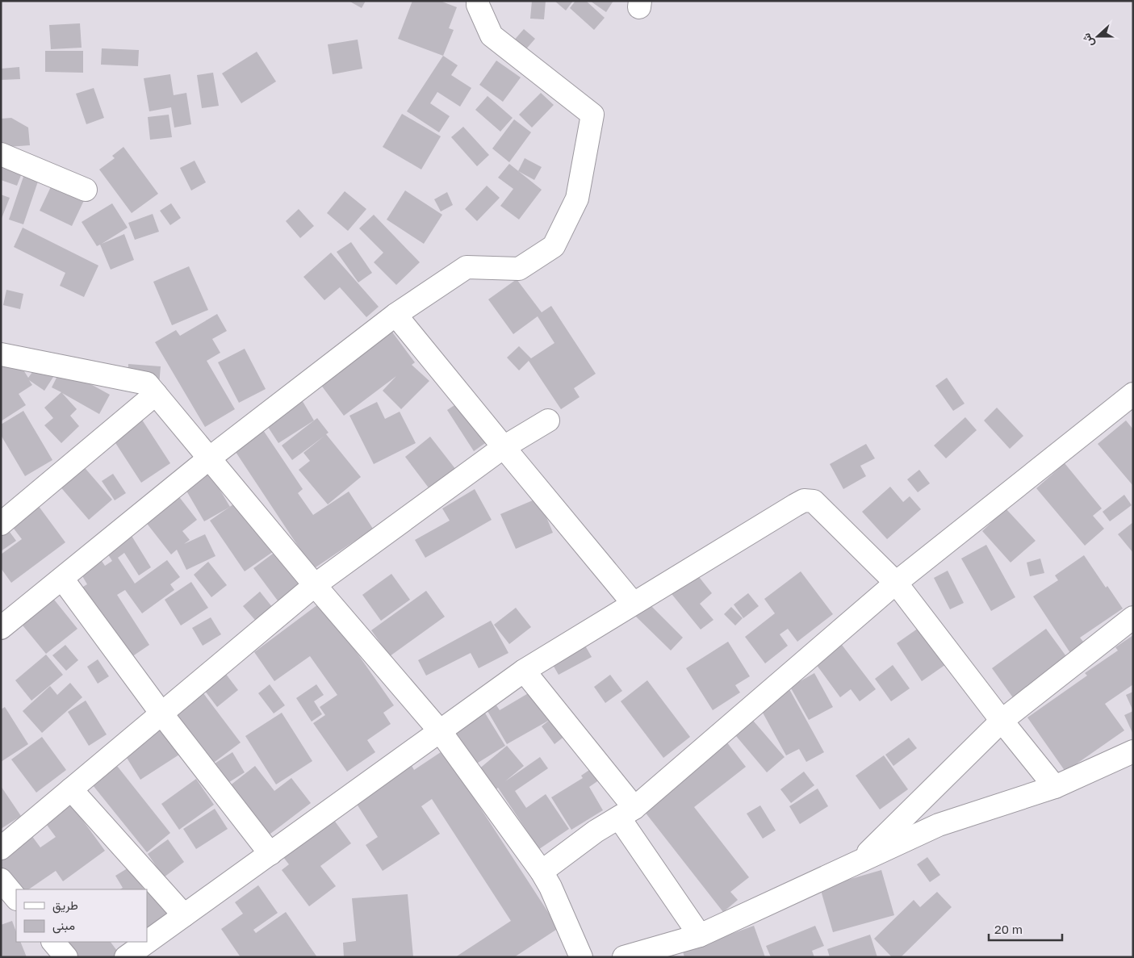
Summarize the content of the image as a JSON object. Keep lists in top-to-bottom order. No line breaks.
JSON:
{"legend":["طريق","مبنى"],"scale_bar":"20 m","north":"left"}
